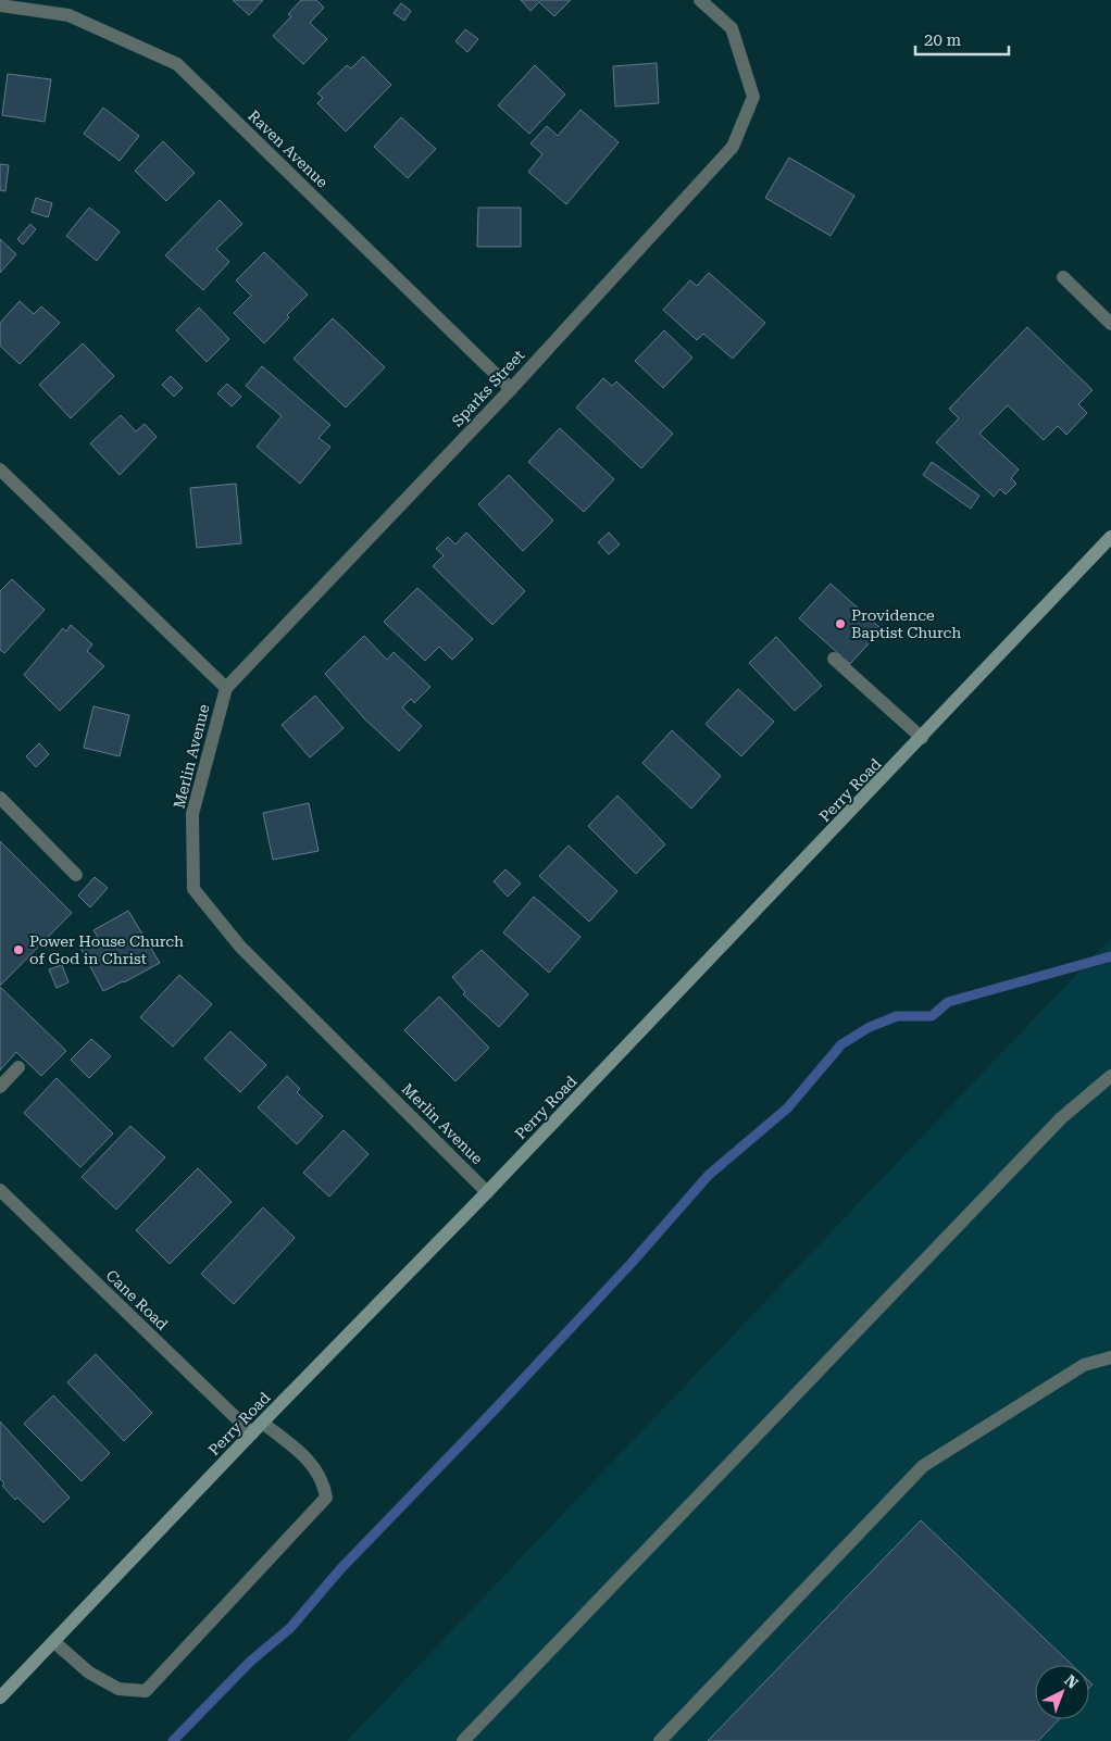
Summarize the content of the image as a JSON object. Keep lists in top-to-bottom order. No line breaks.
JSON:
{"streets":{"main road":["Perry Road"],"street":["Raven Avenue","Sparks Street","Merlin Avenue","Cane Road"]},"crossings":[["Raven Avenue","Sparks Street"],["Sparks Street","Merlin Avenue"],["Merlin Avenue","Perry Road"],["Perry Road","Cane Road"]],"places":["Providence Baptist Church","Power House Church of God in Christ"],"scale_bar":"20 m","north":"top right"}
